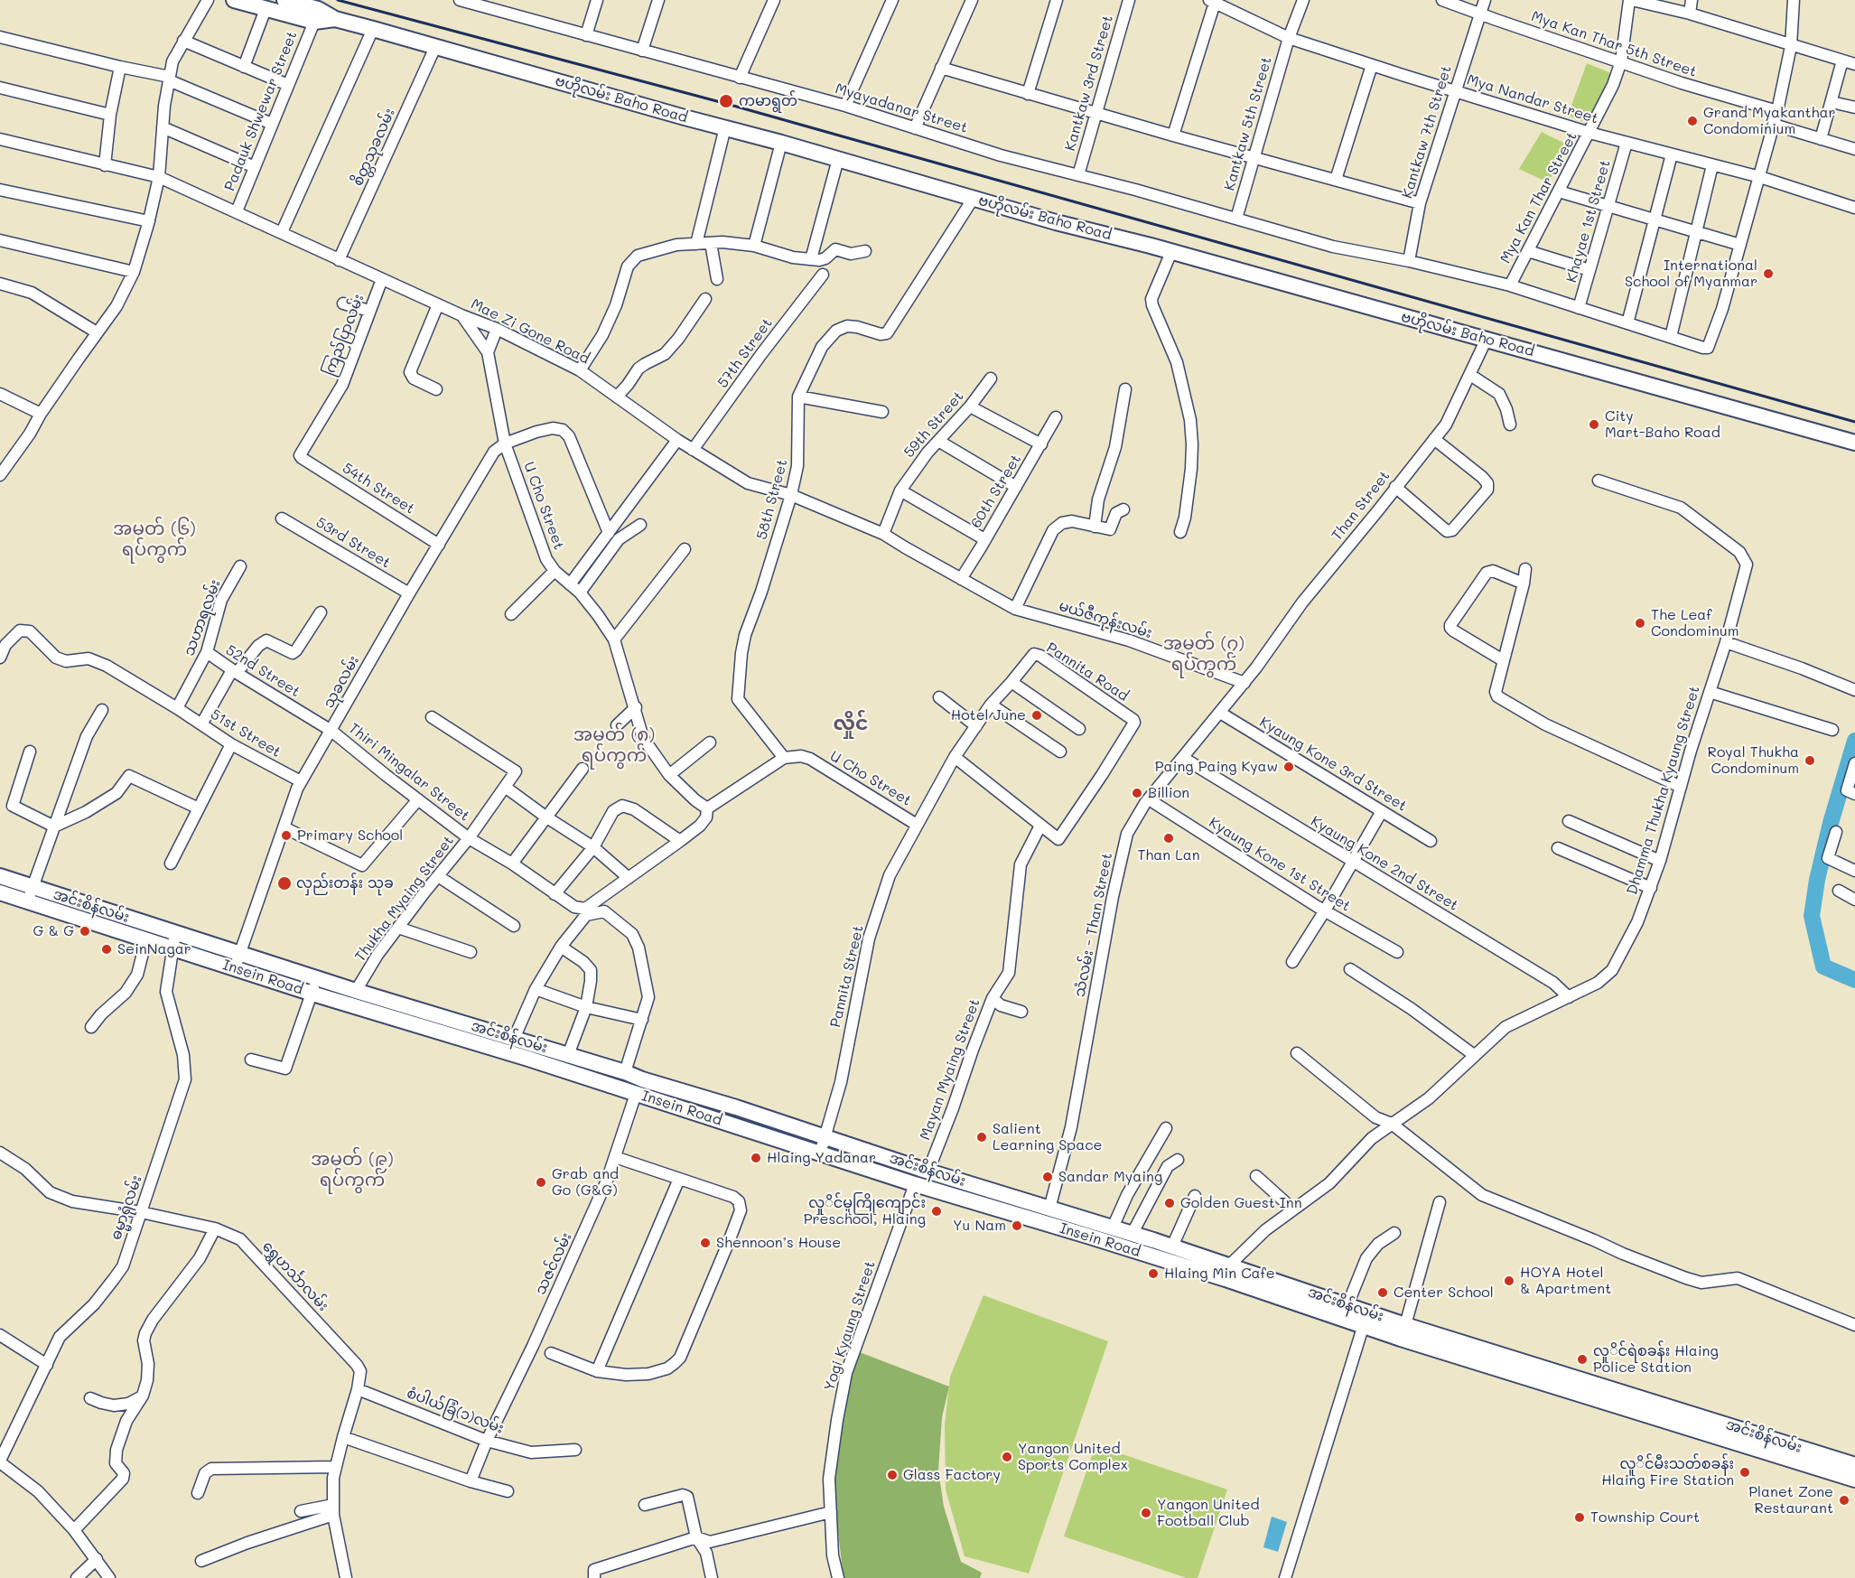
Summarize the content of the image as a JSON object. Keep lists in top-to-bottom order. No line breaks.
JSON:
{"streets":{"main road":["ဗဟိုလမ်း Baho Road","အင်းစိန်လမ်း","Insein Road"],"street":["Mya Kan Thar 5th Street","Kantkaw 3rd Street","Mya Nandar Street","Myayadanar Street","Padauk Shwewar Street","Kantkaw 5th Street","Kantkaw 7th Street","စိတ္တသုခလမ်း","Mya Kan Thar Street","Khayae 1st Street","Mae Zi Gone Road","ကြည်ပြာလမ်း","57th Street","59th Street","54th Street","60th Street","58th Street","U Cho Street","Than Street","53rd Street","သဟာရလမ်း","မယ်ဇီကုန်းလမ်း","52nd Street","Pannita Road","သုခလမ်း","51st Street","Kyaung Kone 3rd Street","Thiri Mingalar Street","Dhamma Thukha Kyaung Street","Kyaung Kone 2nd Street","Kyaung Kone 1st Street","Thukha Myaing Street","သံလမ်း - Than Street","Pannita Street","Mayan Myaing Street","ဓမ္မာရုံလမ်း","သဇင်လမ်း","ရွှေဟင်္သာလမ်း","Yogi Kyaung Street","စံပါယ်ခြံ(၁)လမ်း"]},"crossings":[["Mya Kan Thar 5th Street","Kantkaw 7th Street"],["Mya Kan Thar 5th Street","Mya Kan Thar Street"],["Kantkaw 3rd Street","Myayadanar Street"],["ဗဟိုလမ်း Baho Road","Padauk Shwewar Street"],["ဗဟိုလမ်း Baho Road","စိတ္တသုခလမ်း"],["ဗဟိုလမ်း Baho Road","58th Street"],["ဗဟိုလမ်း Baho Road","Than Street"],["Mya Nandar Street","Kantkaw 5th Street"],["Mya Nandar Street","Kantkaw 7th Street"],["Mya Nandar Street","Mya Kan Thar Street"],["Mya Nandar Street","Khayae 1st Street"],["Myayadanar Street","Kantkaw 5th Street"],["Myayadanar Street","Kantkaw 7th Street"],["Myayadanar Street","Mya Kan Thar Street"],["Myayadanar Street","Khayae 1st Street"],["Padauk Shwewar Street","Mae Zi Gone Road"],["စိတ္တသုခလမ်း","Mae Zi Gone Road"],["Mae Zi Gone Road","ကြည်ပြာလမ်း"],["Mae Zi Gone Road","57th Street"],["Mae Zi Gone Road","59th Street"],["Mae Zi Gone Road","60th Street"],["Mae Zi Gone Road","58th Street"],["Mae Zi Gone Road","U Cho Street"],["Mae Zi Gone Road","မယ်ဇီကုန်းလမ်း"],["ကြည်ပြာလမ်း","54th Street"],["54th Street","သုခလမ်း"],["60th Street","မယ်ဇီကုန်းလမ်း"],["58th Street","U Cho Street"],["U Cho Street","သုခလမ်း"],["U Cho Street","Pannita Street"],["Than Street","မယ်ဇီကုန်းလမ်း"],["Than Street","သံလမ်း - Than Street"],["53rd Street","သုခလမ်း"],["သဟာရလမ်း","52nd Street"],["သဟာရလမ်း","51st Street"],["မယ်ဇီကုန်းလမ်း","သံလမ်း - Than Street"],["52nd Street","သုခလမ်း"],["52nd Street","Thiri Mingalar Street"],["Pannita Road","Pannita Street"],["Pannita Road","Mayan Myaing Street"],["သုခလမ်း","51st Street"],["သုခလမ်း","Thiri Mingalar Street"],["သုခလမ်း","အင်းစိန်လမ်း"],["သုခလမ်း","Insein Road"],["Kyaung Kone 3rd Street","သံလမ်း - Than Street"],["Thiri Mingalar Street","Thukha Myaing Street"],["Dhamma Thukha Kyaung Street","Kyaung Kone 2nd Street"],["Dhamma Thukha Kyaung Street","အင်းစိန်လမ်း"],["Dhamma Thukha Kyaung Street","Insein Road"],["Kyaung Kone 2nd Street","သံလမ်း - Than Street"],["Kyaung Kone 1st Street","သံလမ်း - Than Street"],["Thukha Myaing Street","အင်းစိန်လမ်း"],["အင်းစိန်လမ်း","သံလမ်း - Than Street"],["အင်းစိန်လမ်း","Pannita Street"],["အင်းစိန်လမ်း","Insein Road"],["အင်းစိန်လမ်း","Mayan Myaing Street"],["အင်းစိန်လမ်း","ဓမ္မာရုံလမ်း"],["Pannita Street","Insein Road"],["Insein Road","သဇင်လမ်း"],["Insein Road","Yogi Kyaung Street"],["ဓမ္မာရုံလမ်း","ရွှေဟင်္သာလမ်း"],["သဇင်လမ်း","စံပါယ်ခြံ(၁)လမ်း"],["ရွှေဟင်္သာလမ်း","စံပါယ်ခြံ(၁)လမ်း"]],"districts":["အမှတ် (၆) ရပ်ကွက်","အမှတ် (၇) ရပ်ကွက်","လှိုင်","အမှတ် (၈) ရပ်ကွက်","အမှတ် (၉) ရပ်ကွက်"],"places":["ကမာရွတ်","Grand Myakanthar Condominium","International School of Myanmar","City Mart-Baho Road","The Leaf Condominum","Hotel June","Royal Thukha Condominum","Paing Paing Kyaw","Billion","Primary School","Than Lan","လှည်းတန်း သုခ","G & G","SeinNagar","Salient Learning Space","Hlaing Yadanar","Sandar Myaing","Grab and Go (G&G)","Golden Guest Inn","လှုိင်မူကြိုကျောင်း Preschool, Hlaing","Yu Nam","Shennoon’s House","Hlaing Min Cafe","HOYA Hotel & Apartment","Center School","လှုိင်ရဲစခန်း Hlaing Police Station","Yangon United Sports Complex","လှုိင်မီးသတ်စခန်း Hlaing Fire Station","Glass Factory","Planet Zone Restaurant","Yangon United Football Club","Township Court"]}
